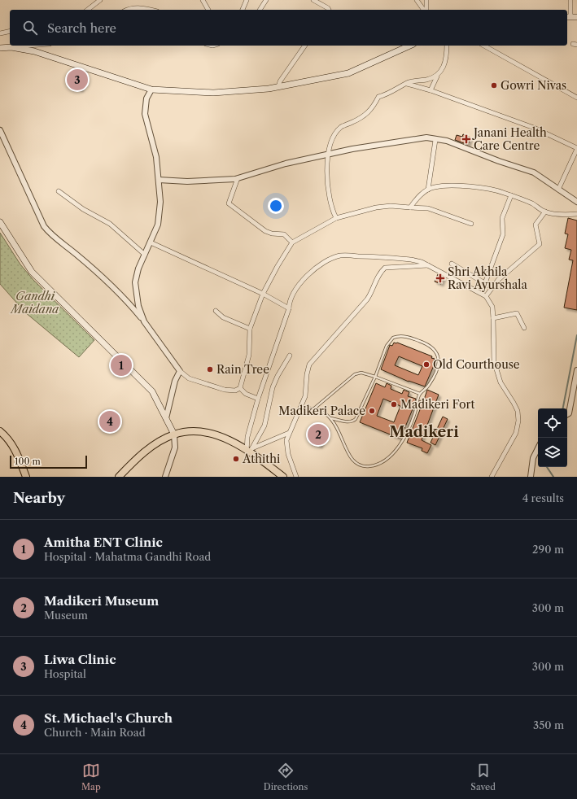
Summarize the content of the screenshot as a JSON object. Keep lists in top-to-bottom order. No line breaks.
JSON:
{"districts":["Madikeri"],"parks":["Gandhi Maidana"],"places":{"other":["Gowri Nivas","Old Courthouse","Rain Tree","Madikeri Fort","Madikeri Palace","Athithi"],"health":["Janani Health Care Centre","Shri Akhila Ravi Ayurshala"]},"scale_bar":"100 m","page":{"search":"Search here","pins":["3","1","4","2"],"scale":"100 m","heading":["Nearby","4 results"],"list":[{"mark":"1","name":"Amitha ENT Clinic","note":"Hospital · Mahatma Gandhi Road","value":"290 m"},{"mark":"2","name":"Madikeri Museum","note":"Museum","value":"300 m"},{"mark":"3","name":"Liwa Clinic","note":"Hospital","value":"300 m"},{"mark":"4","name":"St. Michael's Church","note":"Church · Main Road","value":"350 m"}],"nav":["Map","Directions","Saved"]}}
